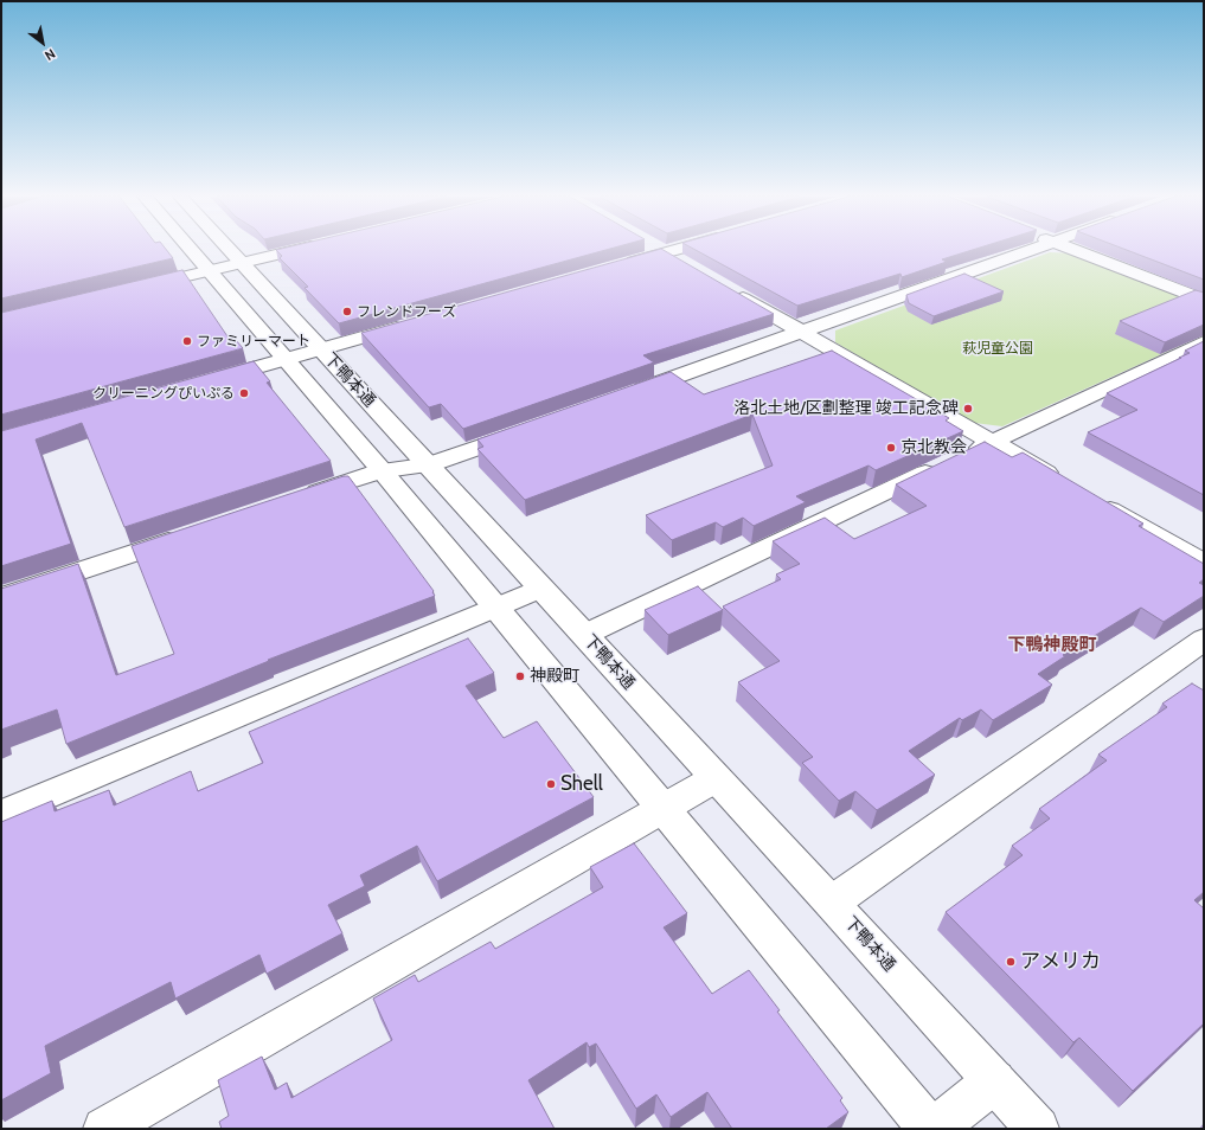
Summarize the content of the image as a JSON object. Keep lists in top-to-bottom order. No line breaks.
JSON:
{"streets":{"street":["下鴨本通"]},"districts":["下鴨神殿町"],"parks":["萩児童公園"],"places":["フレンドフーズ","ファミリーマート","クリーニングぴいぷる","洛北土地/区劃整理 竣工記念碑","京北教会","神殿町","Shell","アメリカ"],"north":"bottom right"}
